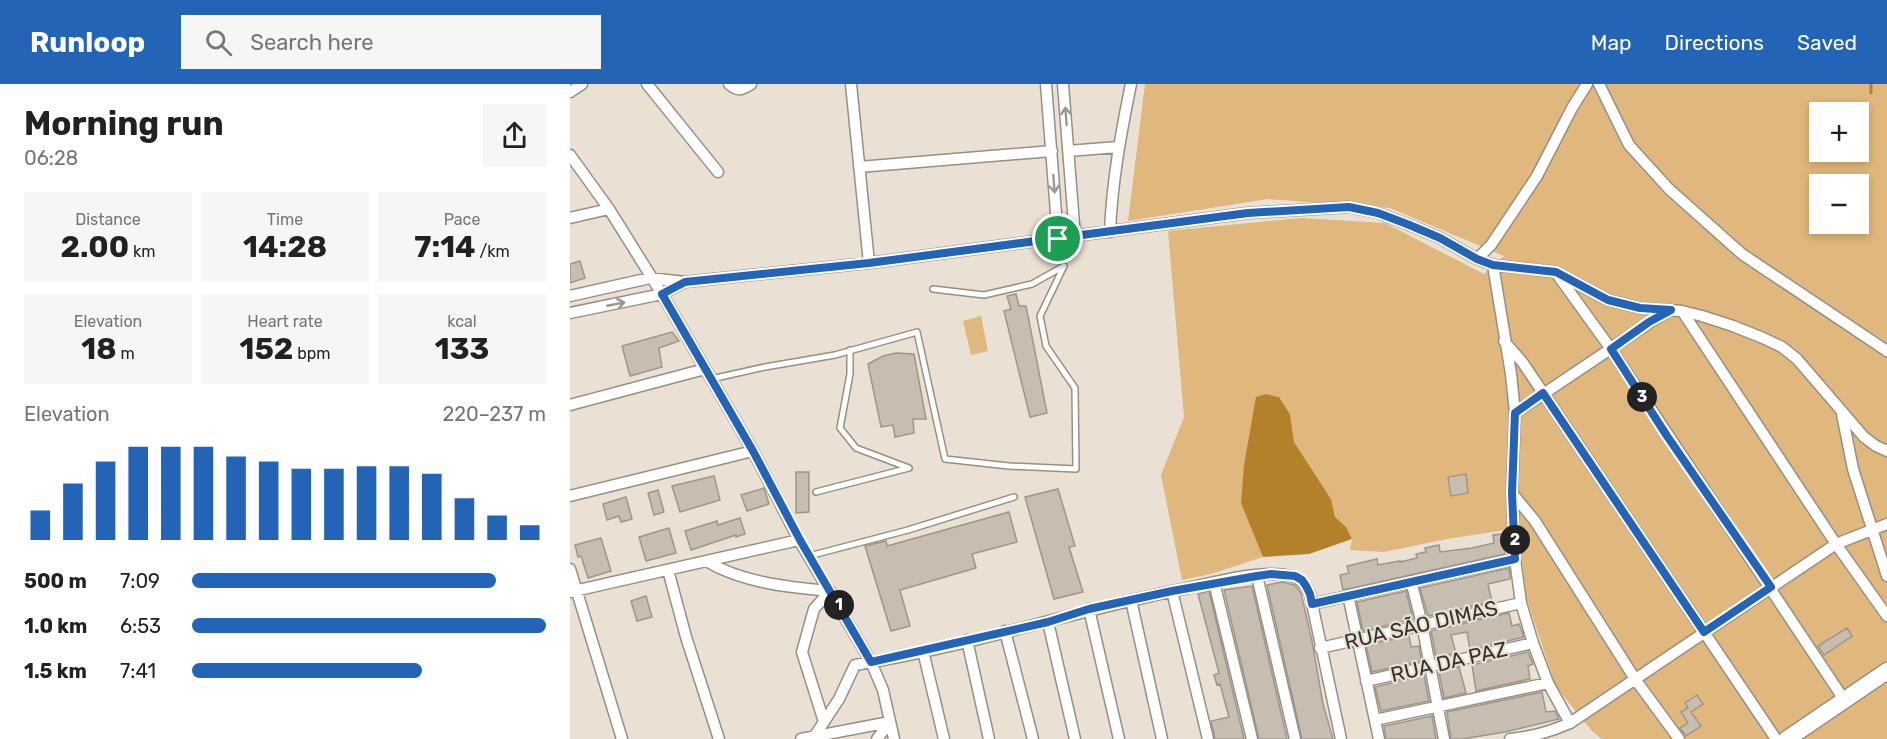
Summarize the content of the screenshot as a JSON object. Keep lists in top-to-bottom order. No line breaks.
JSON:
{"streets":{"street":["RUA SÃO DIMAS","RUA DA PAZ"]},"page":{"header":"Runloop","search":"Search here","nav":["Map","Directions","Saved"],"heading":["Morning run","06:28"],"map_buttons":["+","−"],"stats":[["Distance","2.00 km"],["Time","14:28"],["Pace","7:14 /km"],["Elevation","18 m"],["Heart rate","152 bpm"],["kcal","133"]],"pins":["3","2","1"],"chart":["Elevation","220–237 m"],"list":[{"name":"500 m","note":"7:09"},{"name":"1.0 km","note":"6:53"},{"name":"1.5 km","note":"7:41"}]}}
